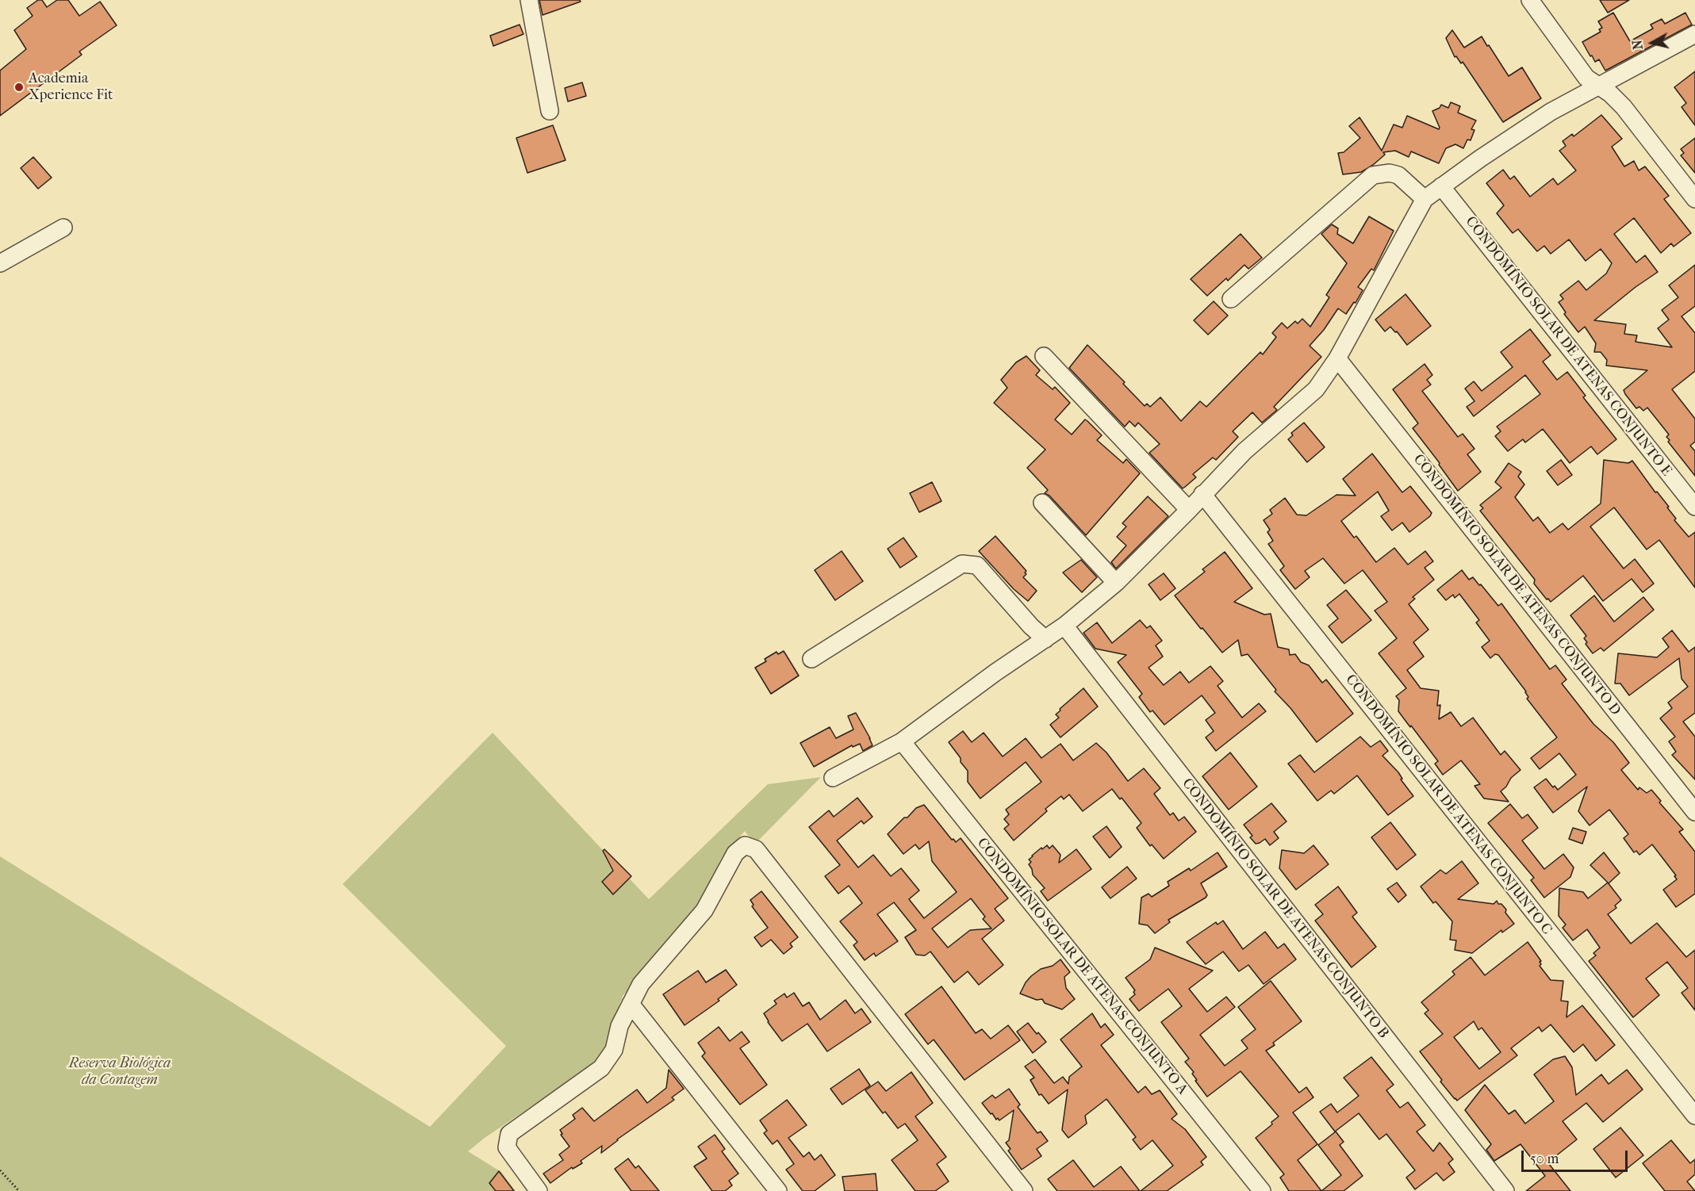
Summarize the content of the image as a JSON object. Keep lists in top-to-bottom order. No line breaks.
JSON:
{"streets":{"street":["CONDOMÍNIO SOLAR DE ATENAS CONJUNTO E","CONDOMÍNIO SOLAR DE ATENAS CONJUNTO D","CONDOMÍNIO SOLAR DE ATENAS CONJUNTO C","CONDOMÍNIO SOLAR DE ATENAS CONJUNTO B","CONDOMÍNIO SOLAR DE ATENAS CONJUNTO A"]},"parks":["Reserva Biológica da Contagem"],"places":["Academia Xperience Fit"],"scale_bar":"50 m","north":"left"}
